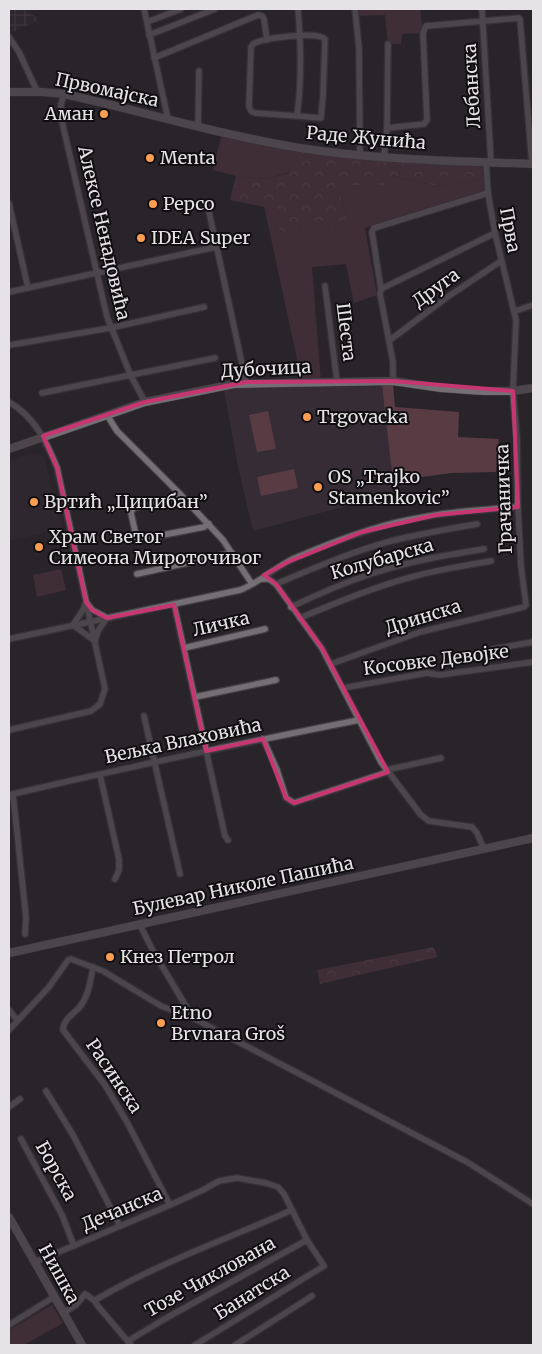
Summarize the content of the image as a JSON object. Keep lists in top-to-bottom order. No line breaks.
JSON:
{"streets":{"street":["Лебанска","Првомајска","Раде Жунића","Прва","Алексе Ненадовића","Друга","Шеста","Дубочица","Грачаничка","Колубарска","Дринска","Личка","Косовке Девојке","Вељка Влаховића","Булевар Николе Пашића","Расинска","Борска","Дечанска","Нишка","Тозе Чиклована","Банатска"]},"crossings":[["Лебанска","Раде Жунића"],["Лебанска","Прва"],["Првомајска","Раде Жунића"],["Првомајска","Алексе Ненадовића"],["Раде Жунића","Прва"],["Прва","Друга"],["Прва","Дубочица"],["Прва","Грачаничка"],["Алексе Ненадовића","Дубочица"],["Шеста","Дубочица"],["Дубочица","Грачаничка"],["Грачаничка","Дринска"],["Расинска","Дечанска"],["Борска","Дечанска"],["Дечанска","Нишка"],["Тозе Чиклована","Банатска"]],"places":["Аман","Menta","Pepco","IDEA Super","Trgovacka","OS „Trajko Stamenkovic”","Вртић „Цицибан”","Храм Светог Симеона Мироточивог","Кнез Петрол","Etno Brvnara Groš"]}
